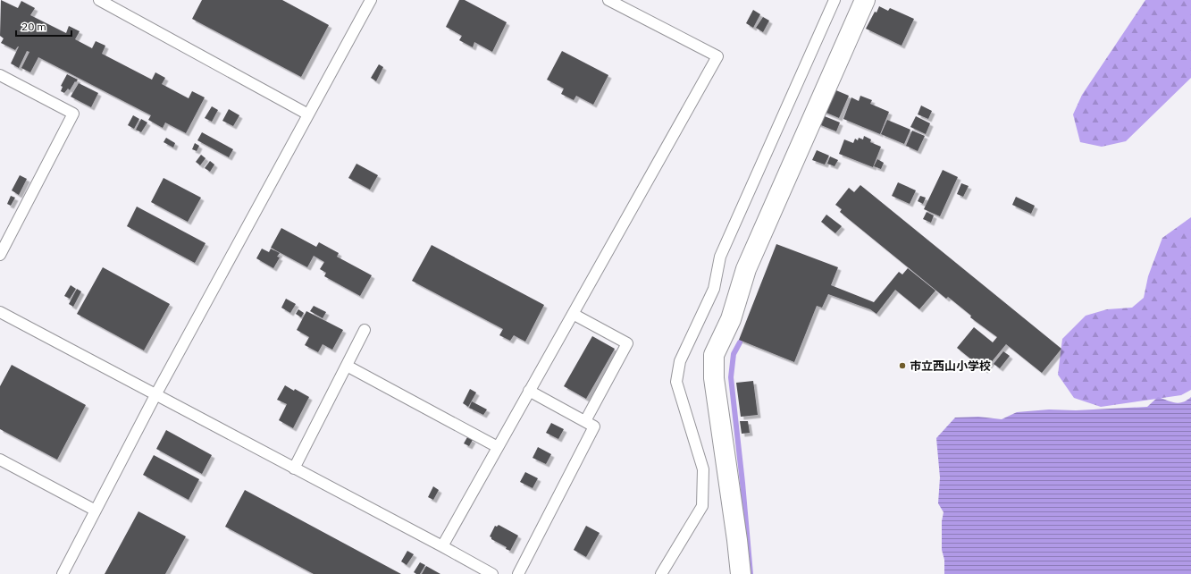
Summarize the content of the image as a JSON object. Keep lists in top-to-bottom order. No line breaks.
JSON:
{"places":["市立西山小学校"],"scale_bar":"20 m"}
